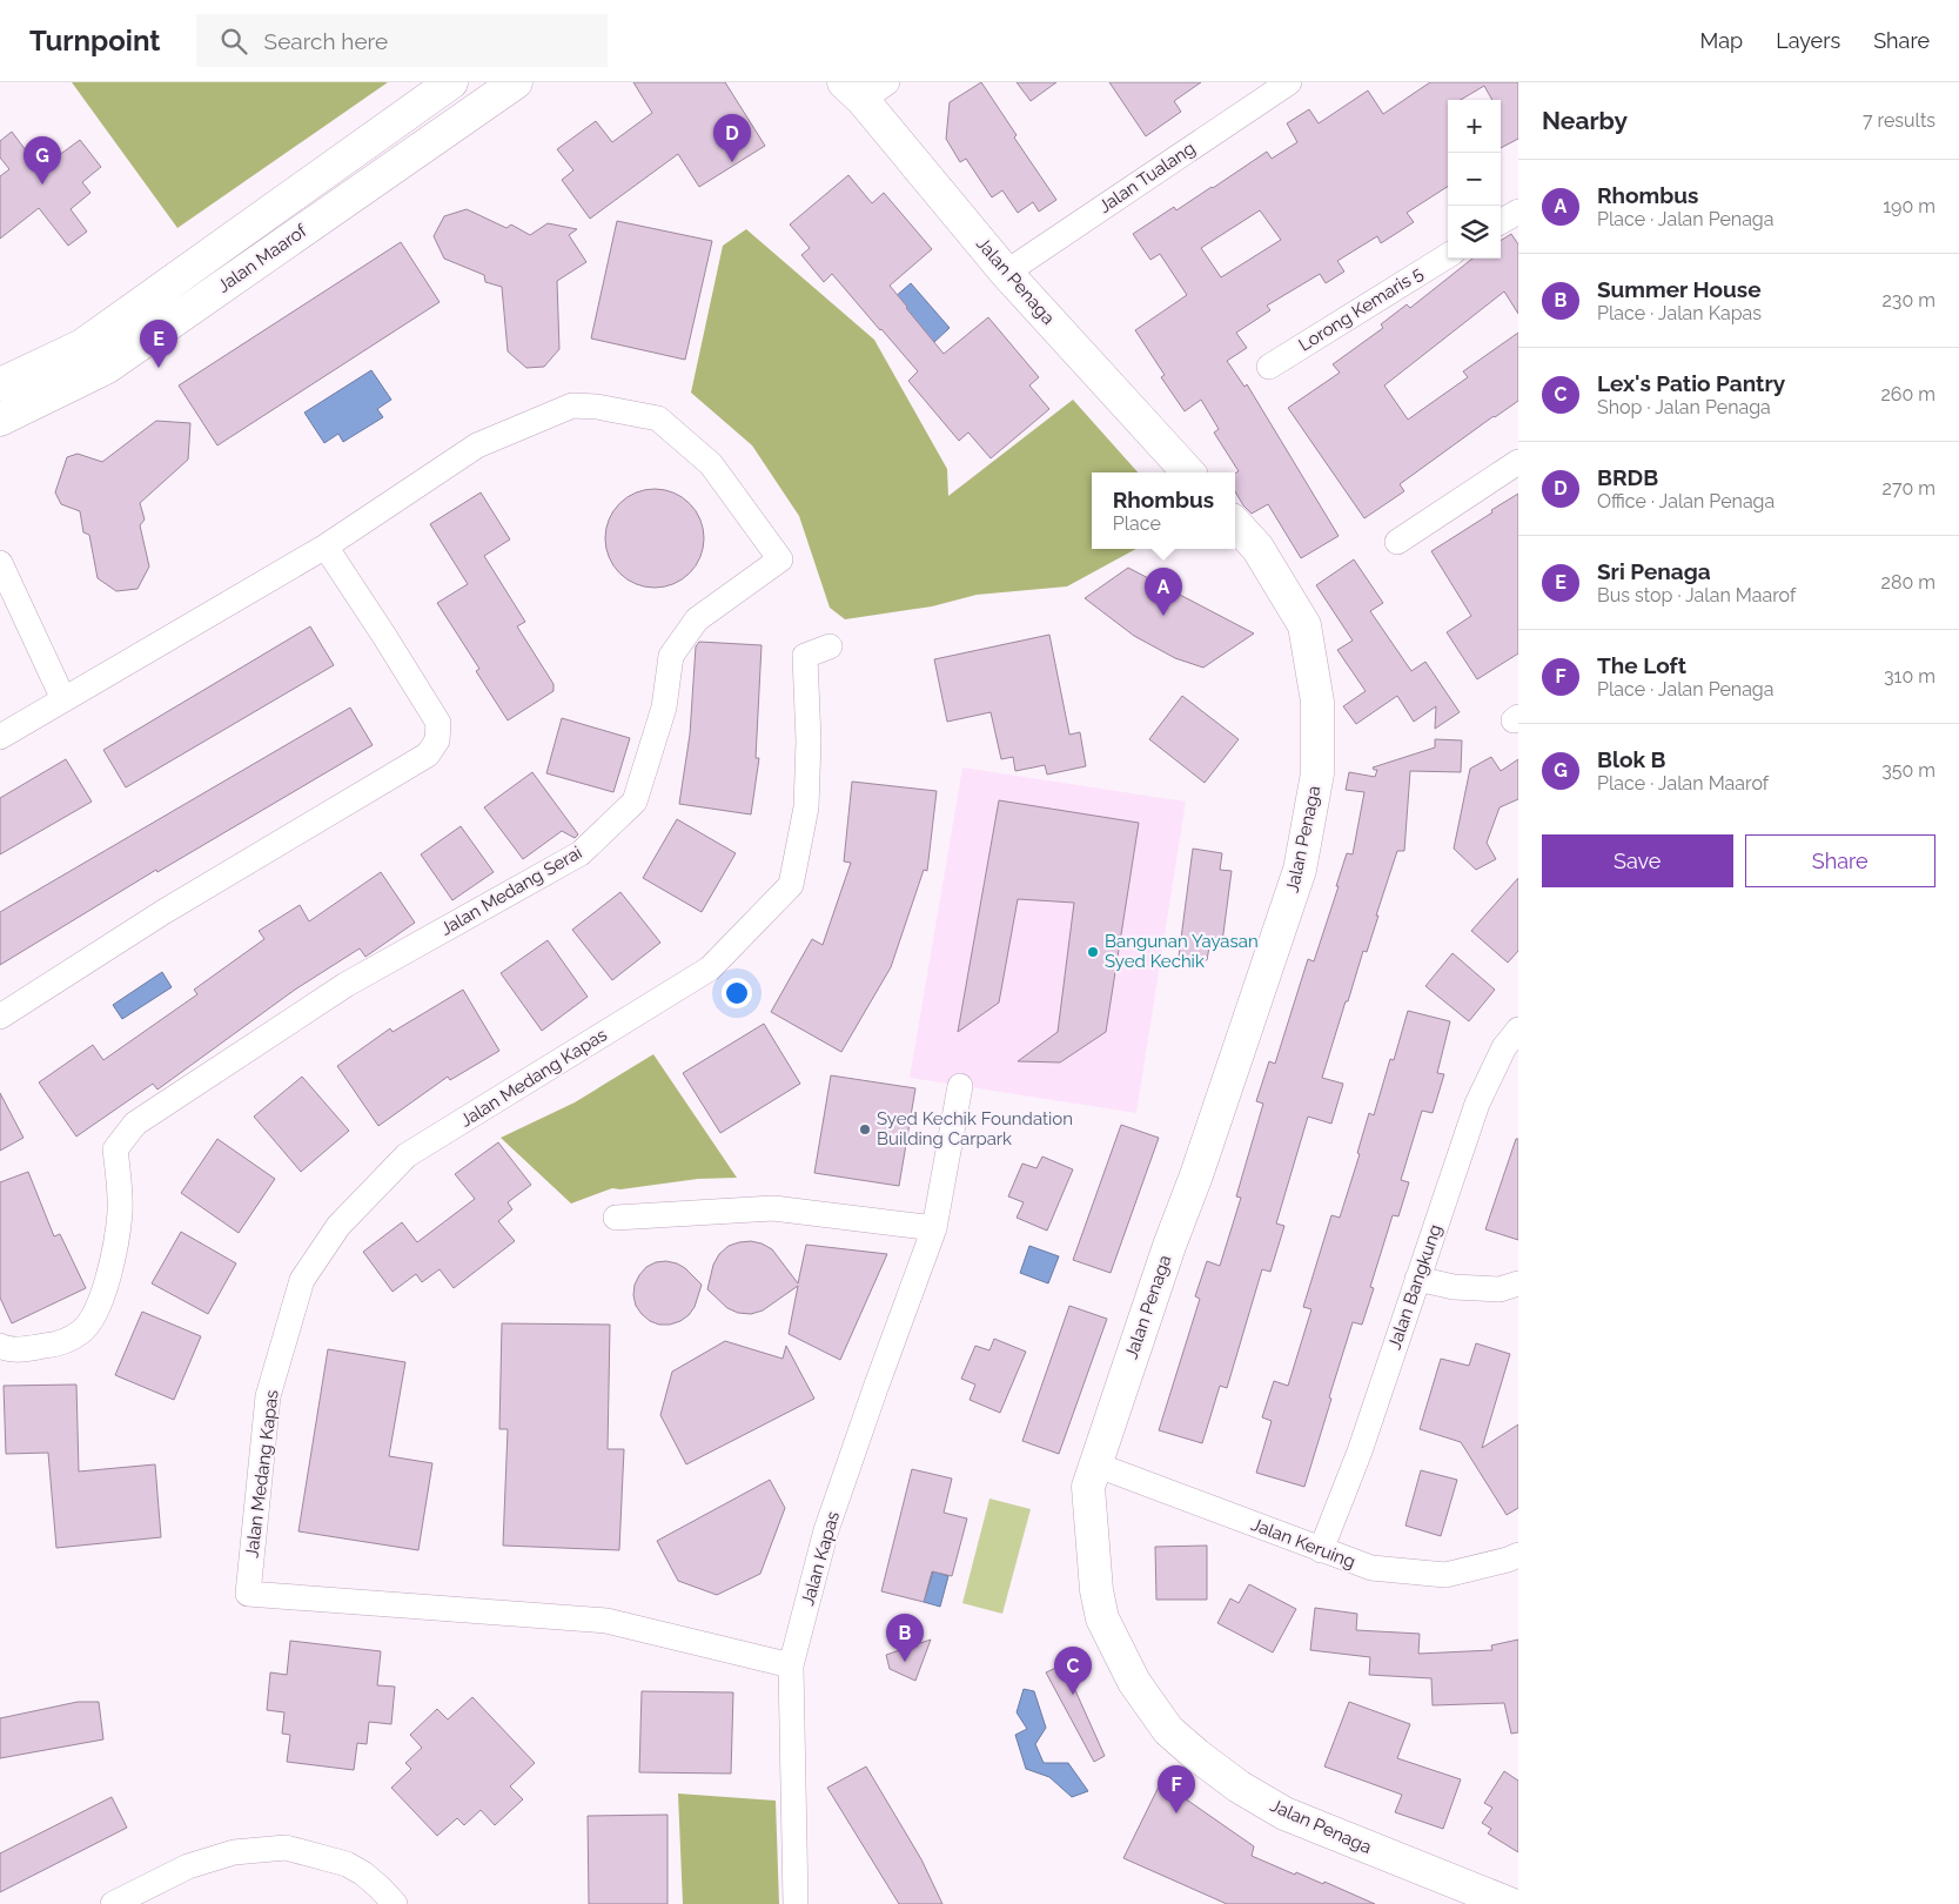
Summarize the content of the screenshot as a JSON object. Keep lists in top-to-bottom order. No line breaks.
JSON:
{"streets":{"street":["Jalan Tualang","Jalan Maarof","Jalan Penaga","Lorong Kemaris 5","Jalan Medang Serai","Jalan Medang Kapas","Jalan Bangkung","Jalan Keruing","Jalan Kapas"]},"crossings":[["Jalan Tualang","Jalan Penaga"],["Jalan Penaga","Jalan Keruing"],["Jalan Medang Kapas","Jalan Kapas"],["Jalan Bangkung","Jalan Keruing"]],"places":["Bangunan Yayasan Syed Kechik","Syed Kechik Foundation Building Carpark"],"page":{"header":"Turnpoint","search":"Search here","nav":["Map","Layers","Share"],"heading":["Nearby","7 results"],"map_buttons":["+","−"],"pins":["D","G","E","A","B","C","F"],"list":[{"mark":"A","name":"Rhombus","note":"Place · Jalan Penaga","value":"190 m"},{"mark":"B","name":"Summer House","note":"Place · Jalan Kapas","value":"230 m"},{"mark":"C","name":"Lex's Patio Pantry","note":"Shop · Jalan Penaga","value":"260 m"},{"mark":"D","name":"BRDB","note":"Office · Jalan Penaga","value":"270 m"},{"mark":"E","name":"Sri Penaga","note":"Bus stop · Jalan Maarof","value":"280 m"},{"mark":"F","name":"The Loft","note":"Place · Jalan Penaga","value":"310 m"},{"mark":"G","name":"Blok B","note":"Place · Jalan Maarof","value":"350 m"}],"popup":["Rhombus","Place"],"buttons":["Save","Share"]}}
